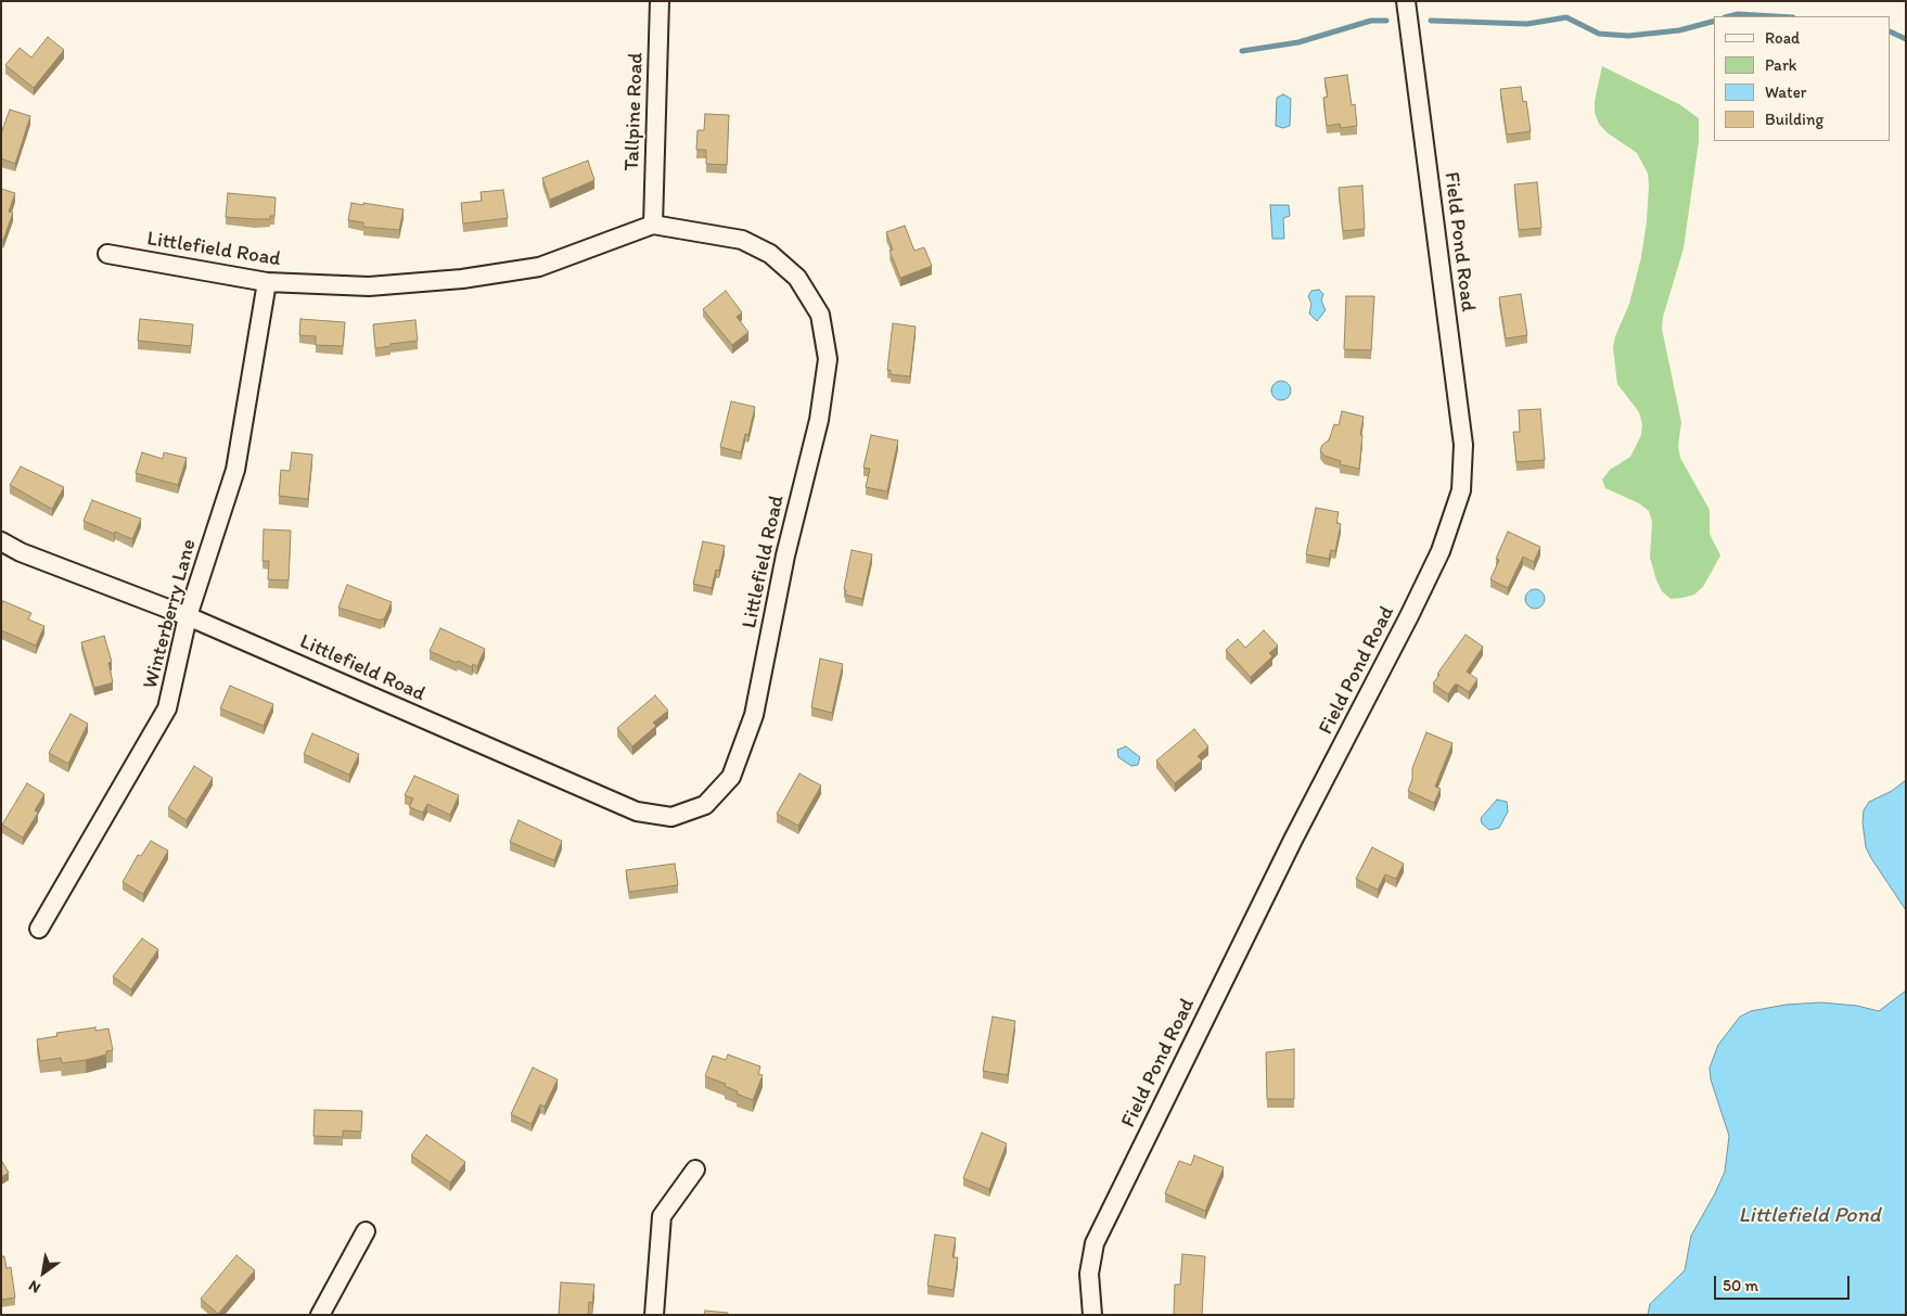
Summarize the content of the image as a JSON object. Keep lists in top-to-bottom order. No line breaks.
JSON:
{"streets":{"street":["Tallpine Road","Field Pond Road","Littlefield Road","Winterberry Lane"]},"crossings":[["Tallpine Road","Littlefield Road"],["Littlefield Road","Winterberry Lane"]],"water":["Littlefield Pond"],"legend":["Road","Park","Water","Building"],"scale_bar":"50 m","north":"bottom left"}
